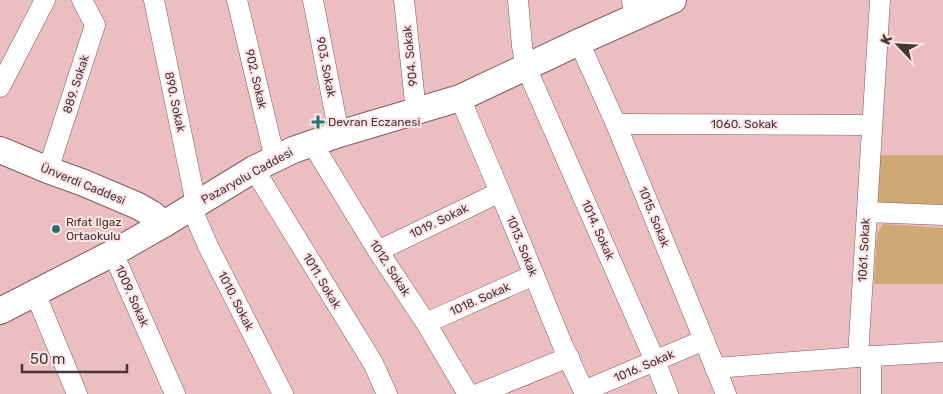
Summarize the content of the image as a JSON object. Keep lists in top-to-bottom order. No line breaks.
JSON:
{"streets":{"main road":["Pazaryolu Caddesi","Ünverdi Caddesi"],"street":["904. Sokak","903. Sokak","902. Sokak","889. Sokak","890. Sokak","1060. Sokak","1015. Sokak","1019. Sokak","1014. Sokak","1013. Sokak","1061. Sokak","1012. Sokak","1011. Sokak","1009. Sokak","1018. Sokak","1010. Sokak","1016. Sokak"]},"crossings":[["904. Sokak","Pazaryolu Caddesi"],["903. Sokak","Pazaryolu Caddesi"],["902. Sokak","Pazaryolu Caddesi"],["902. Sokak","1011. Sokak"],["889. Sokak","Ünverdi Caddesi"],["890. Sokak","Pazaryolu Caddesi"],["890. Sokak","1010. Sokak"],["1060. Sokak","1015. Sokak"],["1060. Sokak","1061. Sokak"],["Pazaryolu Caddesi","Ünverdi Caddesi"],["Pazaryolu Caddesi","1015. Sokak"],["Pazaryolu Caddesi","1014. Sokak"],["Pazaryolu Caddesi","1013. Sokak"],["Pazaryolu Caddesi","1012. Sokak"],["Pazaryolu Caddesi","1011. Sokak"],["Pazaryolu Caddesi","1009. Sokak"],["Pazaryolu Caddesi","1010. Sokak"],["1015. Sokak","1016. Sokak"],["1019. Sokak","1013. Sokak"],["1019. Sokak","1012. Sokak"],["1014. Sokak","1016. Sokak"],["1013. Sokak","1018. Sokak"],["1013. Sokak","1016. Sokak"],["1012. Sokak","1018. Sokak"]],"places":{"health":["Devran Eczanesi"],"other":["Rıfat Ilgaz Ortaokulu"]},"scale_bar":"50 m","north":"top left"}
